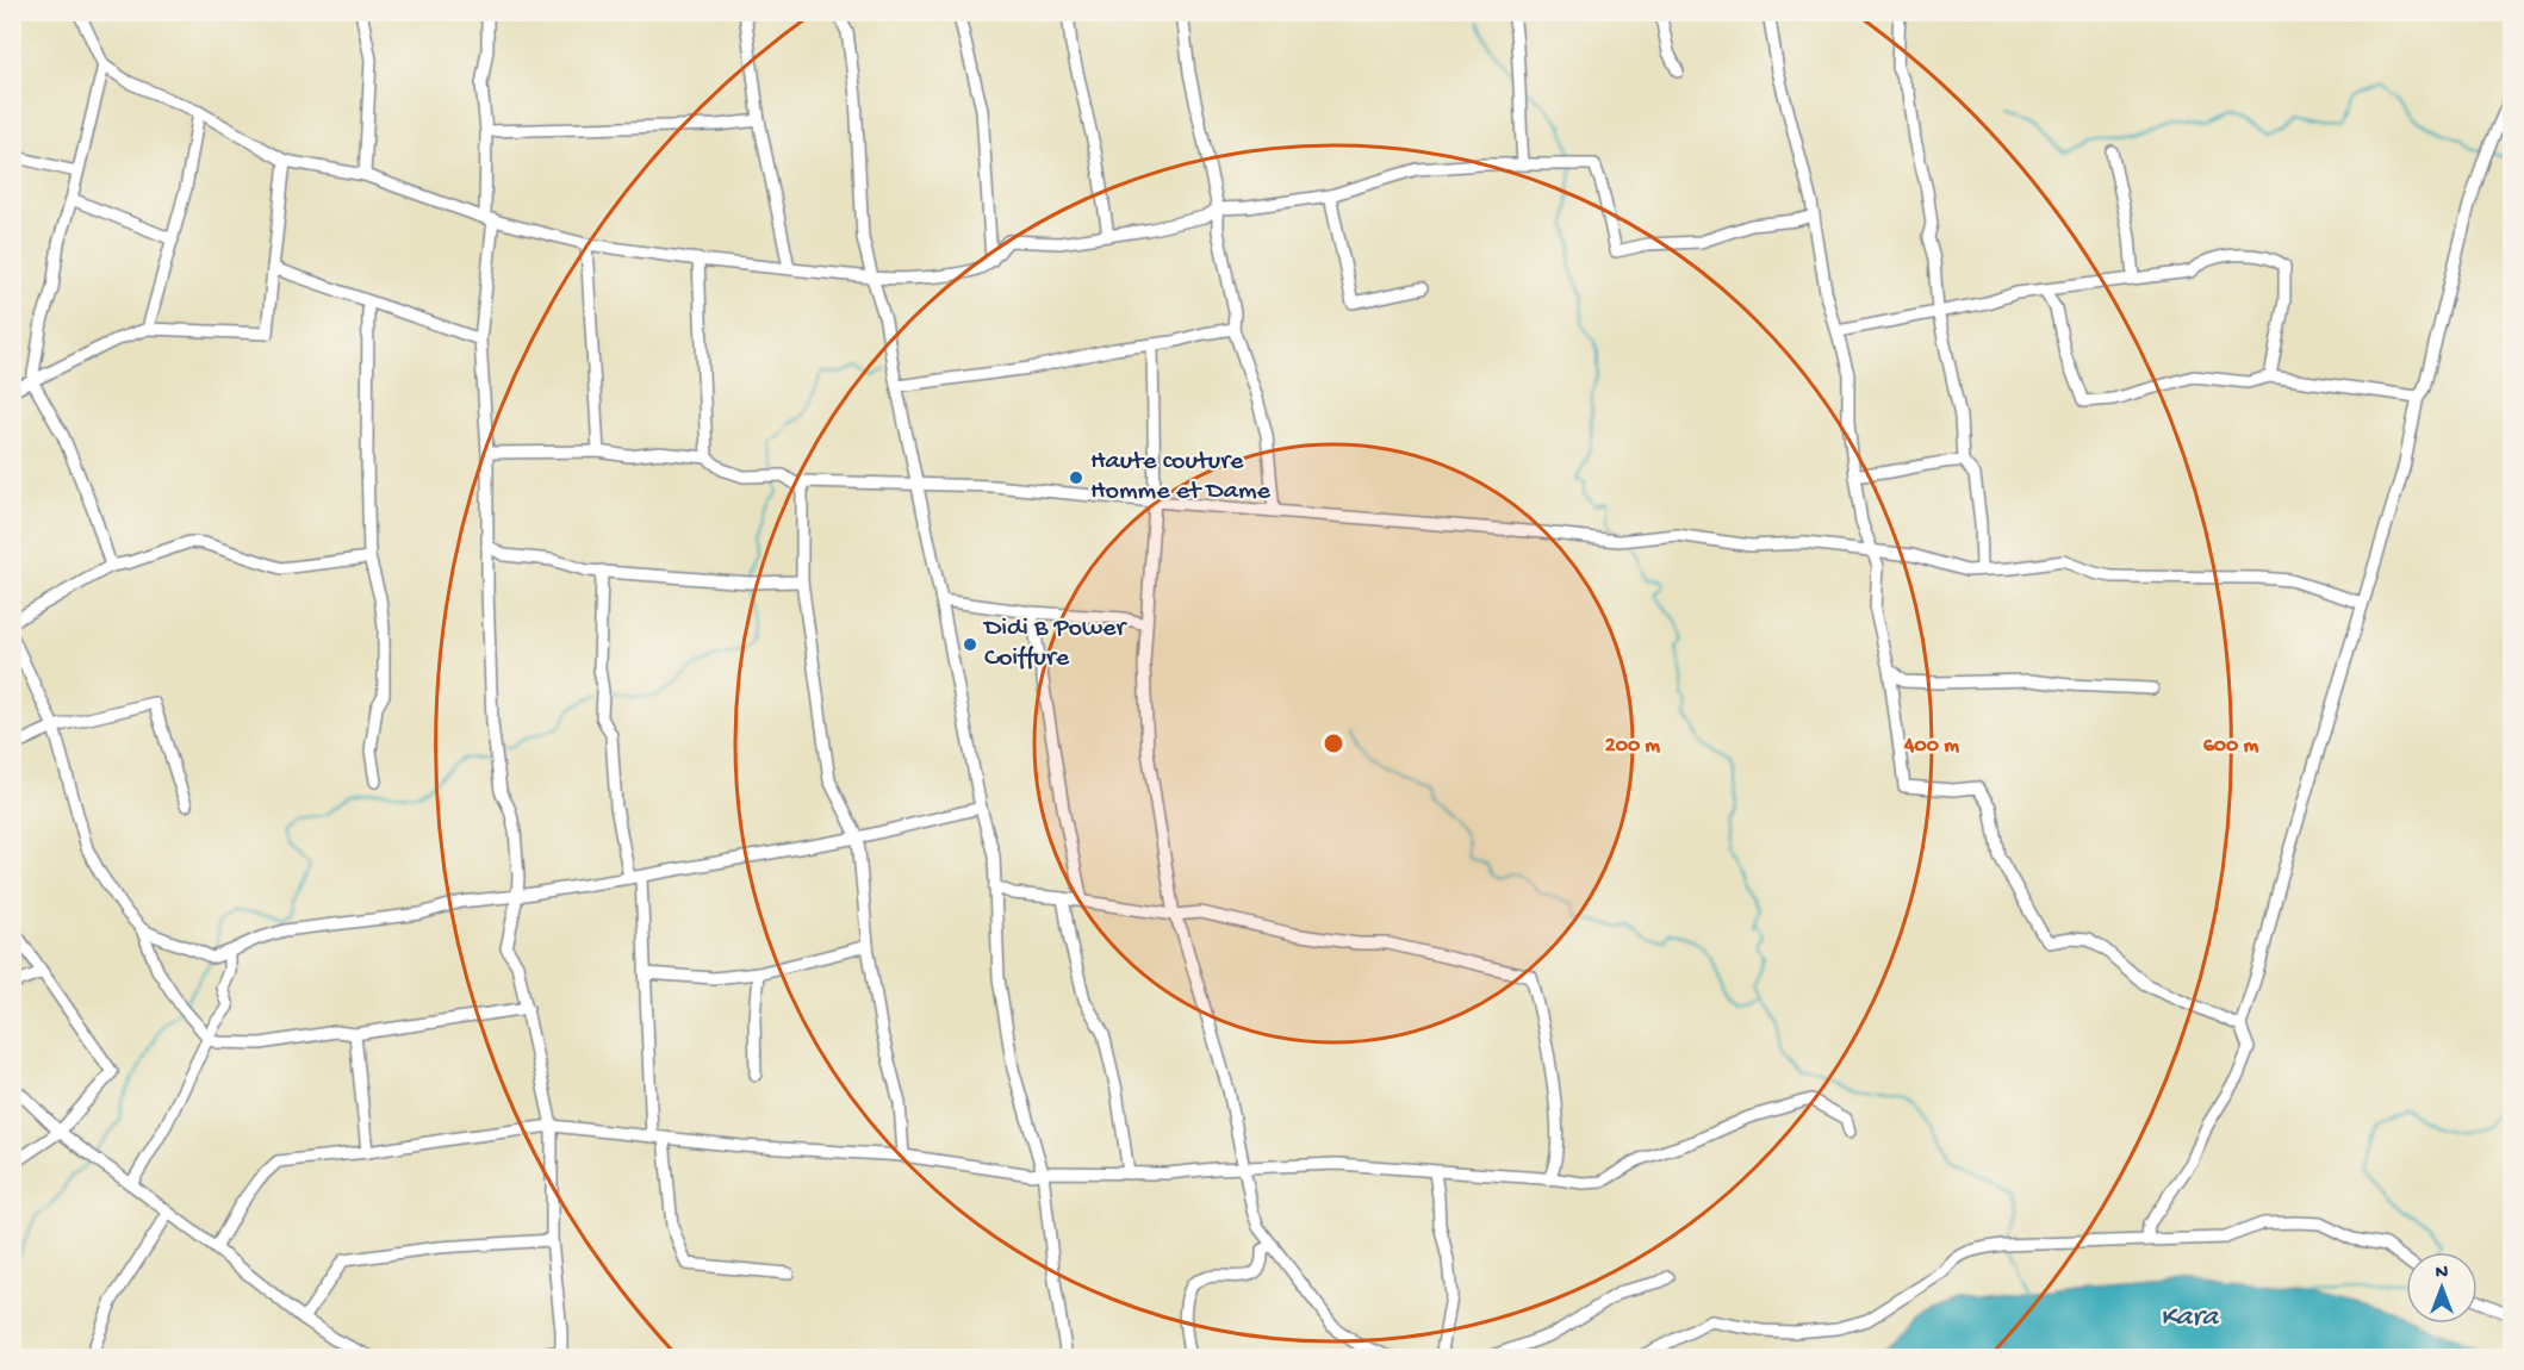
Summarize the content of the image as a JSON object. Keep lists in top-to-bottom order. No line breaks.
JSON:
{"water":["Kara"],"places":["Haute couture Homme et Dame","Didi B Power Coiffure"],"north":"top","rings":["200 m","400 m","600 m"]}
